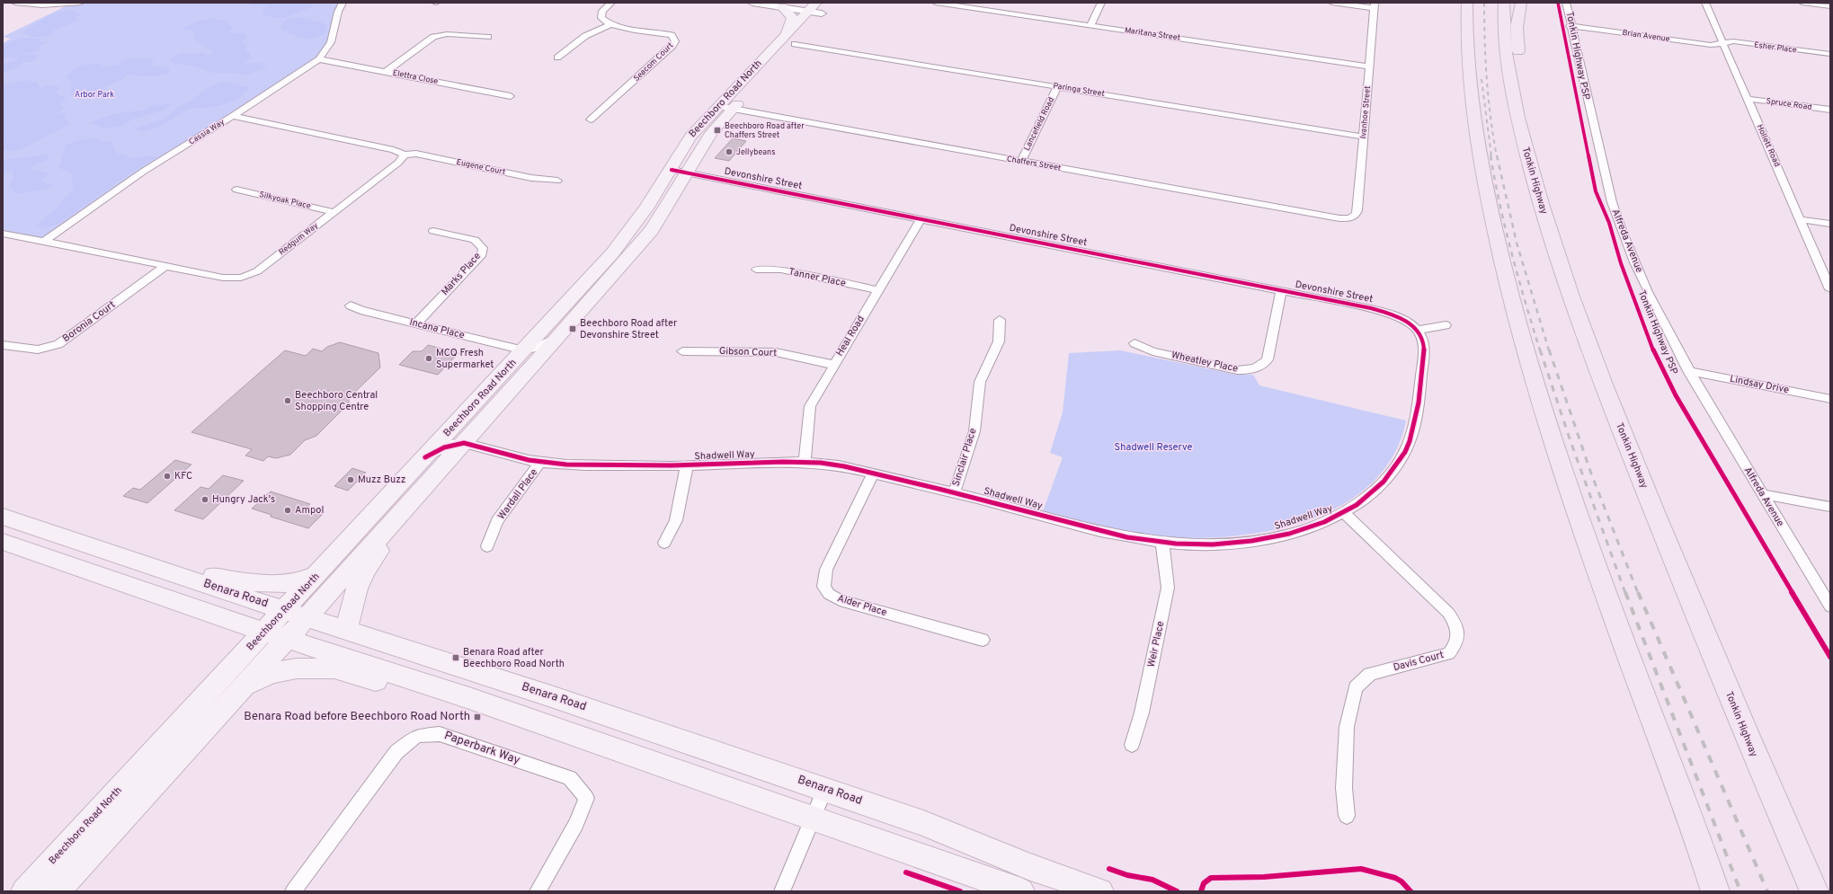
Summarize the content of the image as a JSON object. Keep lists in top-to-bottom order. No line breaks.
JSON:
{"streets":{"highway":["Tonkin Highway"],"main road":["Beechboro Road North","Benara Road"],"street":["Maritana Street","Brian Avenue","Esher Place","Seacom Court","Elettra Close","Paringa Street","Spruce Road","Ivanhoe Street","Lancefield Road","Cassia Way","Hollett Road","Chaffers Street","Eugene Court","Devonshire Street","Silkyoak Place","Redgum Way","Alfreda Avenue","Marks Place","Tanner Place","Boronia Court","Incana Place","Heal Road","Gibson Court","Wheatley Place","Lindsay Drive","Shadwell Way","Sinclair Place","Wardall Place","Alder Place","Weir Place","Davis Court","Paperbark Way"],"cycle path":["Tonkin Highway PSP"]},"crossings":[["Maritana Street","Ivanhoe Street"],["Brian Avenue","Esher Place"],["Brian Avenue","Hollett Road"],["Brian Avenue","Alfreda Avenue"],["Esher Place","Hollett Road"],["Elettra Close","Cassia Way"],["Paringa Street","Beechboro Road North"],["Paringa Street","Ivanhoe Street"],["Paringa Street","Lancefield Road"],["Beechboro Road North","Chaffers Street"],["Beechboro Road North","Devonshire Street"],["Beechboro Road North","Incana Place"],["Beechboro Road North","Shadwell Way"],["Beechboro Road North","Benara Road"],["Spruce Road","Hollett Road"],["Ivanhoe Street","Chaffers Street"],["Lancefield Road","Chaffers Street"],["Cassia Way","Redgum Way"],["Eugene Court","Redgum Way"],["Devonshire Street","Heal Road"],["Devonshire Street","Wheatley Place"],["Devonshire Street","Shadwell Way"],["Silkyoak Place","Redgum Way"],["Redgum Way","Boronia Court"],["Alfreda Avenue","Lindsay Drive"],["Marks Place","Incana Place"],["Tanner Place","Heal Road"],["Heal Road","Gibson Court"],["Heal Road","Shadwell Way"],["Shadwell Way","Sinclair Place"],["Shadwell Way","Wardall Place"],["Shadwell Way","Alder Place"],["Shadwell Way","Weir Place"],["Shadwell Way","Davis Court"]],"parks":["Arbor Park","Shadwell Reserve"],"places":{"transit":["Beechboro Road after Chaffers Street","Beechboro Road after Devonshire Street","Benara Road after Beechboro Road North","Benara Road before Beechboro Road North"],"other":["Jellybeans","MCQ Fresh Supermarket","Beechboro Central Shopping Centre","KFC","Muzz Buzz","Hungry Jack's","Ampol"]}}
